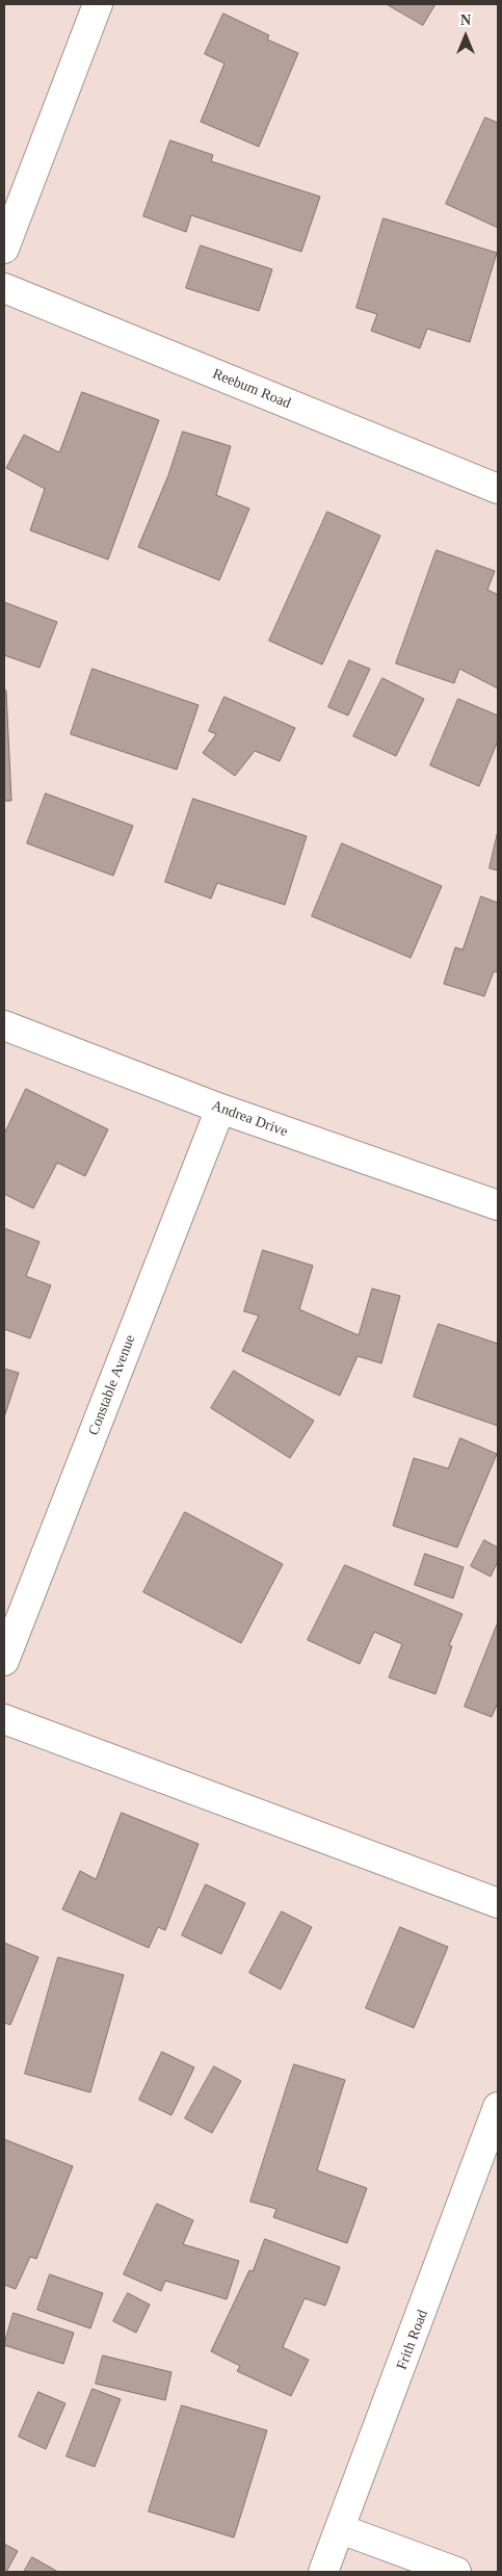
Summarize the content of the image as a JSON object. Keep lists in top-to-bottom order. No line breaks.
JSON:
{"streets":{"street":["Reebum Road","Andrea Drive","Constable Avenue","Frith Road"]},"crossings":[["Andrea Drive","Constable Avenue"]],"north":"top"}
